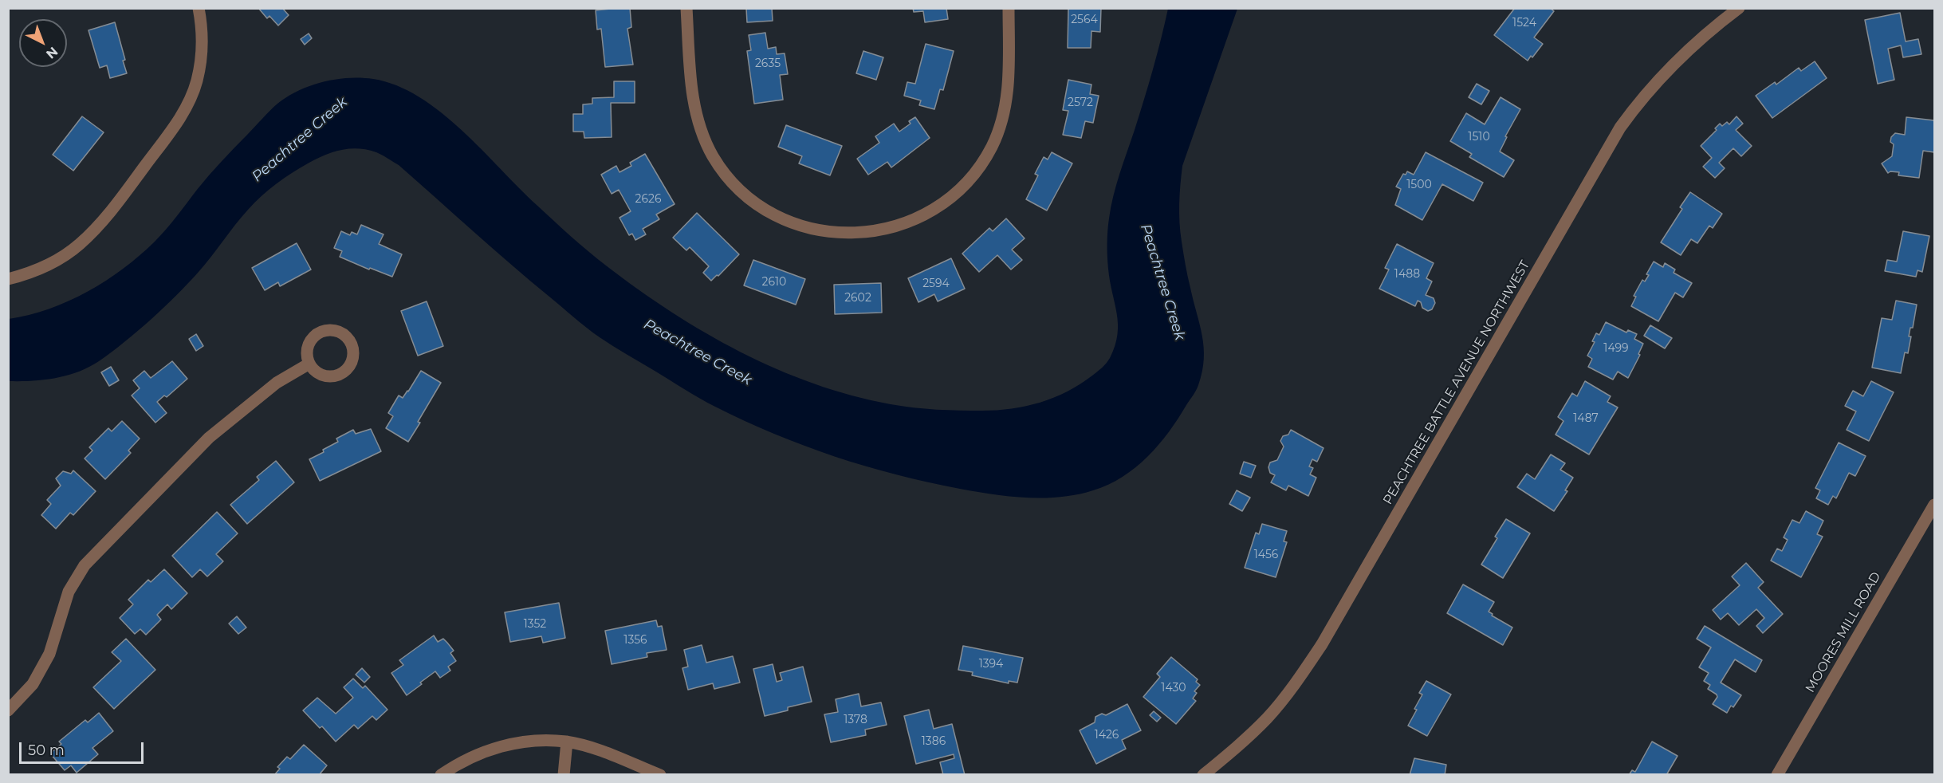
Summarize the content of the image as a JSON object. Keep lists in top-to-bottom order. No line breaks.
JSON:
{"streets":{"street":["PEACHTREE BATTLE AVENUE NORTHWEST","MOORES MILL ROAD"]},"water":["Peachtree Creek"],"house_numbers":["2564","1524","2635","2572","1510","1500","2626","1488","2610","2594","2602","1499","1487","1456","1352","1356","1394","1430","1378","1426","1386"],"scale_bar":"50 m","north":"bottom right"}
